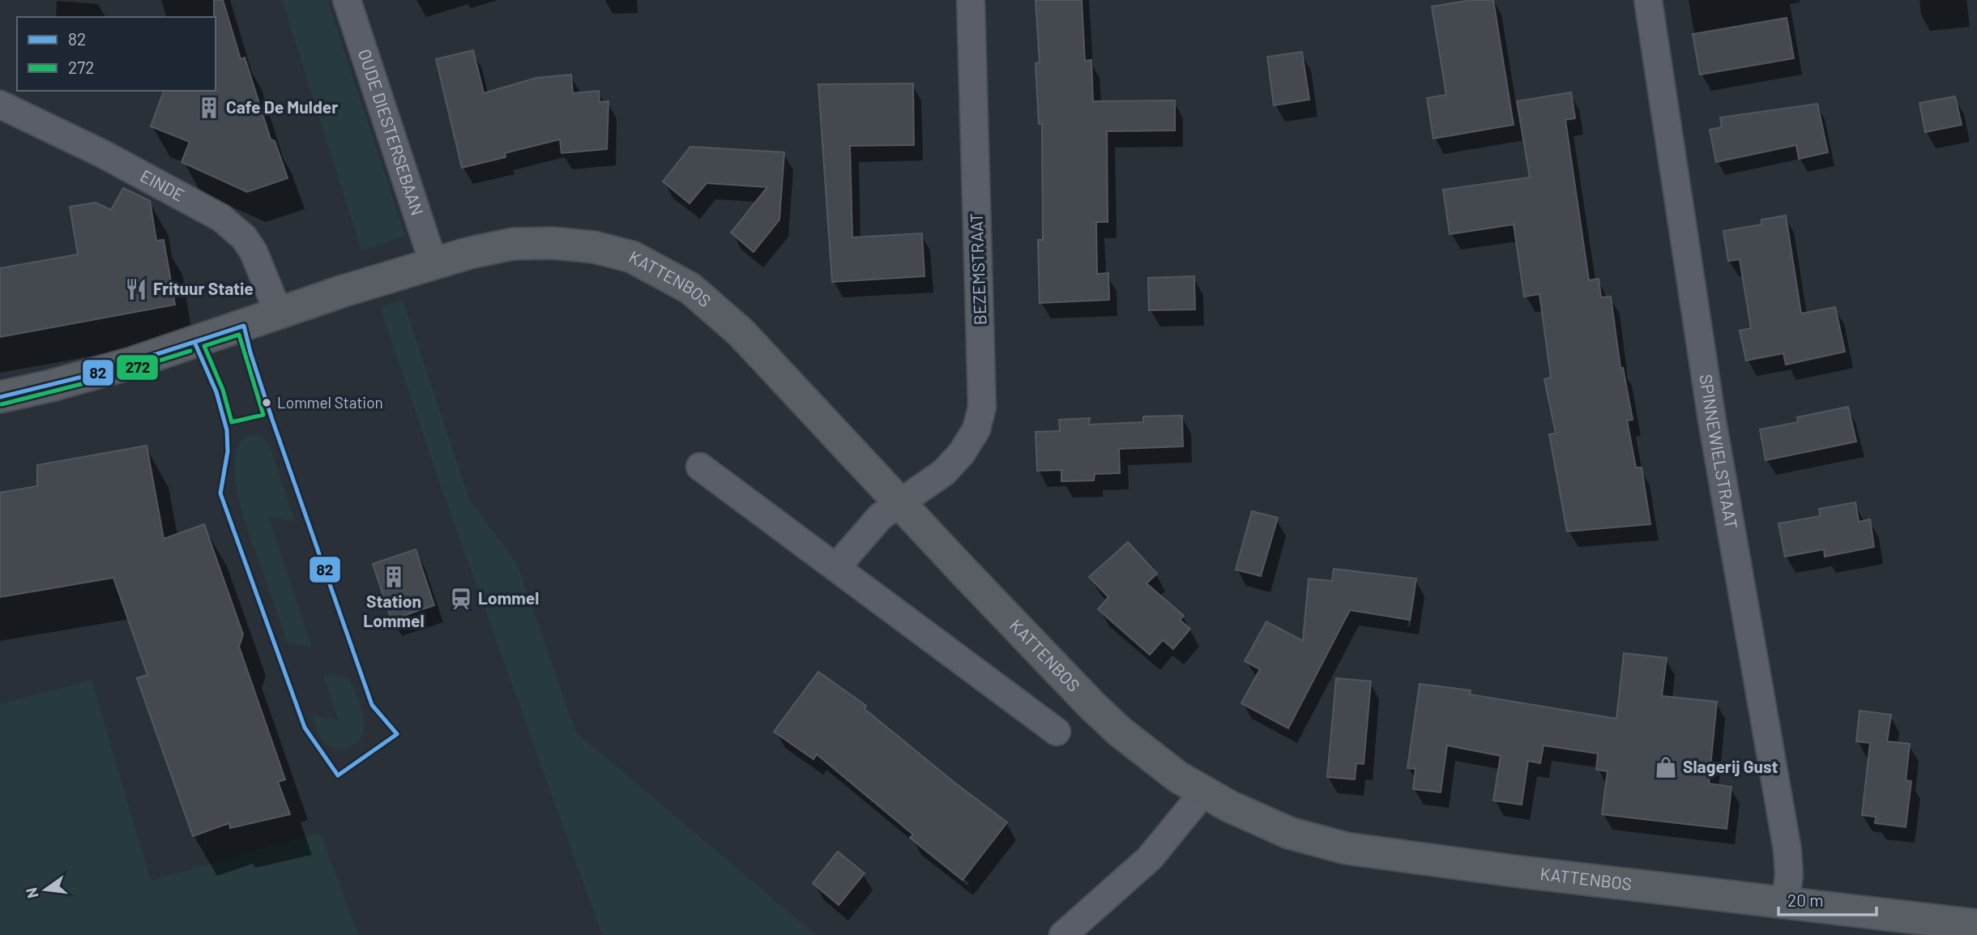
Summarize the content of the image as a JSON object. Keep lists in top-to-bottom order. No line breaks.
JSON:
{"streets":{"main road":["KATTENBOS"],"street":["OUDE DIESTERSEBAAN","EINDE","BEZEMSTRAAT","SPINNEWIELSTRAAT"]},"crossings":[["OUDE DIESTERSEBAAN","KATTENBOS"],["EINDE","KATTENBOS"],["BEZEMSTRAAT","KATTENBOS"],["KATTENBOS","SPINNEWIELSTRAAT"]],"places":{"building":["Cafe De Mulder","Station Lommel"],"restaurant":["Frituur Statie"],"other":["Lommel Station"],"station":["Lommel"],"shop":["Slagerij Gust"]},"lines":["transit line 82","transit line 272"],"legend":["82","272"],"scale_bar":"20 m","north":"left"}
